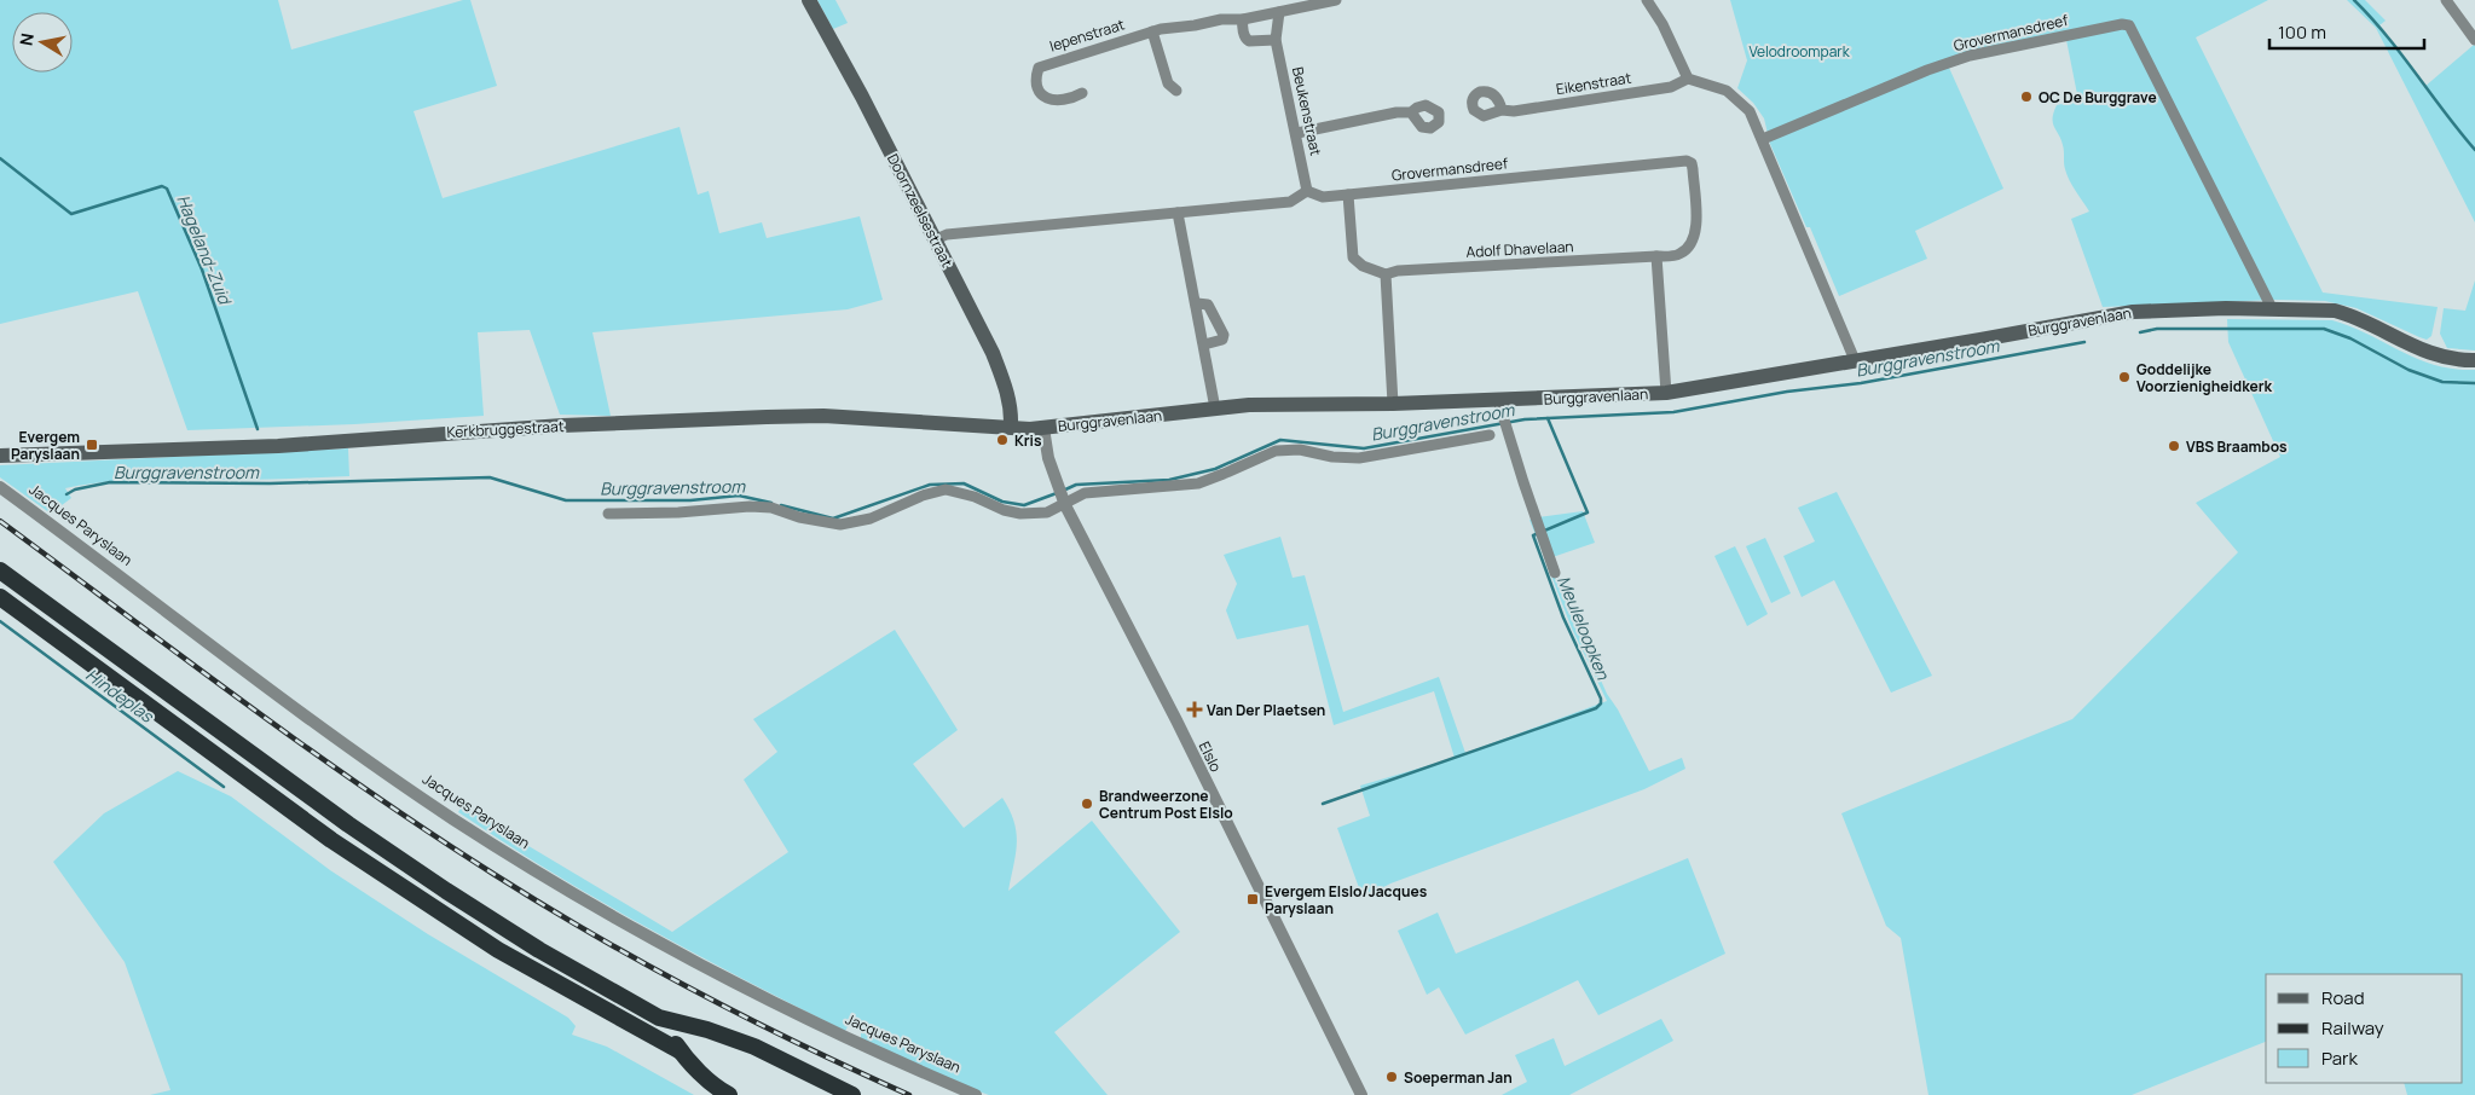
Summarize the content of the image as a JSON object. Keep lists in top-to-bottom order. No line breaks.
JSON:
{"streets":{"main road":["Doornzeelsestraat","Burggravenlaan","Kerkbruggestraat"],"street":["Grovermansdreef","Iepenstraat","Eikenstraat","Beukenstraat","Adolf Dhavelaan","Jacques Paryslaan","Elslo"]},"crossings":[["Grovermansdreef","Beukenstraat"],["Grovermansdreef","Adolf Dhavelaan"],["Grovermansdreef","Burggravenlaan"],["Doornzeelsestraat","Burggravenlaan"],["Doornzeelsestraat","Kerkbruggestraat"],["Burggravenlaan","Kerkbruggestraat"],["Burggravenlaan","Elslo"]],"water":["Hageland-Zuid","Burggravenstroom","Meuleloopken","Hindeplas"],"parks":["Velodroompark"],"places":{"other":["OC De Burggrave","Goddelijke Voorzienigheidkerk","Kris","VBS Braambos","Brandweerzone Centrum Post Elslo","Soeperman Jan"],"transit":["Evergem Paryslaan","Evergem Elslo/Jacques Paryslaan"],"health":["Van Der Plaetsen"]},"legend":["Road","Railway","Park"],"scale_bar":"100 m","north":"left"}
